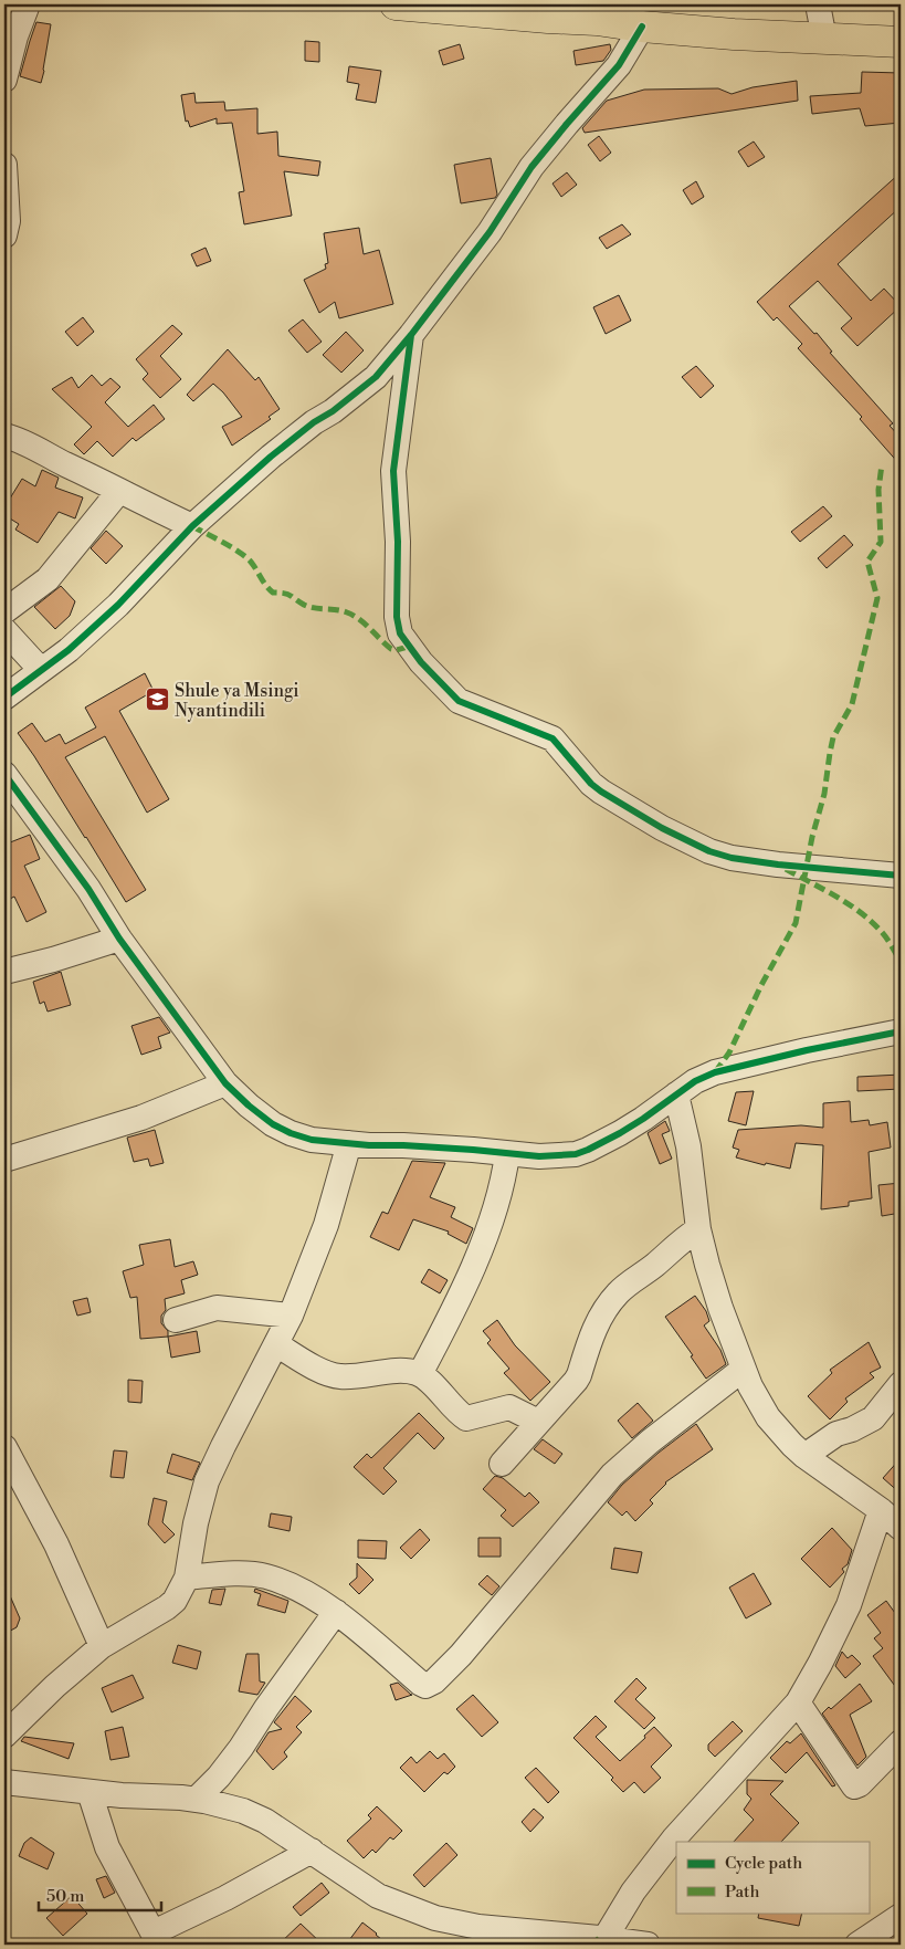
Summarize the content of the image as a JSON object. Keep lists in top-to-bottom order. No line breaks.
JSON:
{"places":{"school or university":["Shule ya Msingi Nyantindili"]},"legend":["Cycle path","Path"],"scale_bar":"50 m"}
